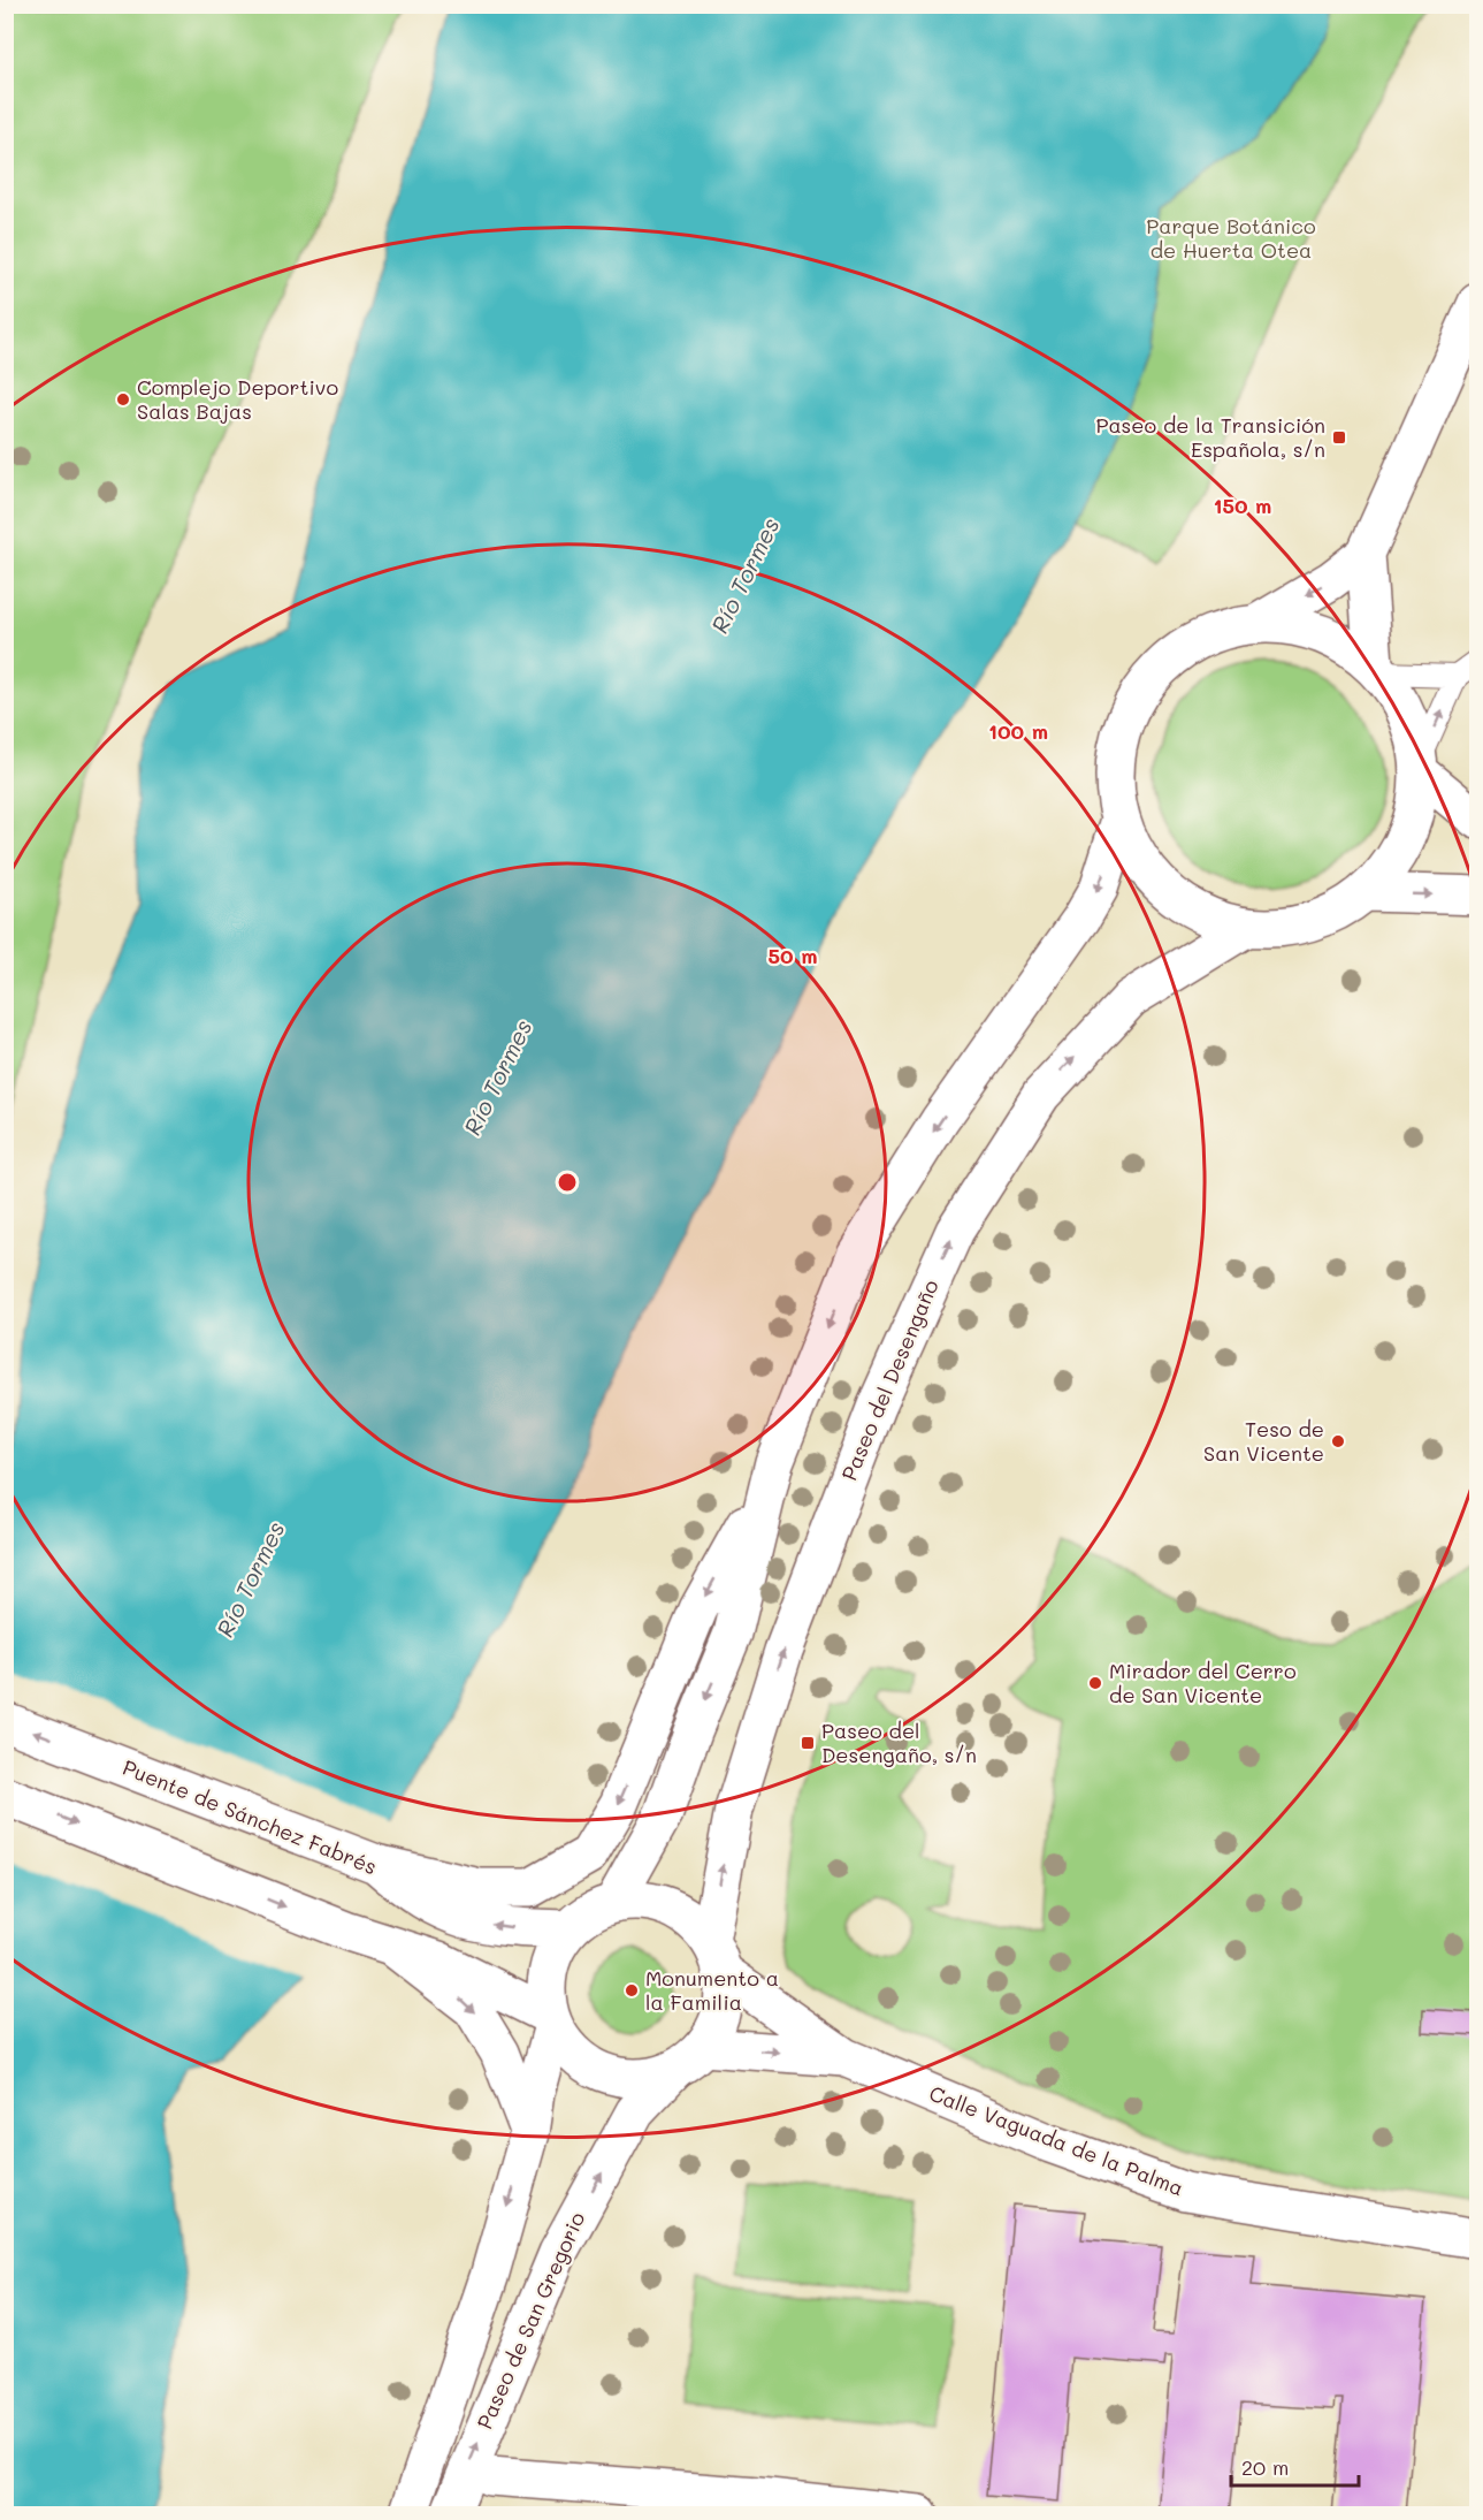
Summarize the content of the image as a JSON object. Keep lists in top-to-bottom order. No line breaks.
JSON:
{"streets":{"main road":["Paseo del Desengaño","Puente de Sánchez Fabrés","Calle Vaguada de la Palma","Paseo de San Gregorio"]},"crossings":[["Paseo del Desengaño","Puente de Sánchez Fabrés"],["Paseo del Desengaño","Calle Vaguada de la Palma"],["Paseo del Desengaño","Paseo de San Gregorio"],["Puente de Sánchez Fabrés","Calle Vaguada de la Palma"],["Puente de Sánchez Fabrés","Paseo de San Gregorio"],["Calle Vaguada de la Palma","Paseo de San Gregorio"]],"water":["Río Tormes"],"parks":["Parque Botánico de Huerta Otea"],"places":{"other":["Complejo Deportivo Salas Bajas","Teso de San Vicente","Mirador del Cerro de San Vicente","Monumento a la Familia"],"transit":["Paseo de la Transición Española, s/n","Paseo del Desengaño, s/n"]},"scale_bar":"20 m","rings":["150 m","100 m","50 m"]}
